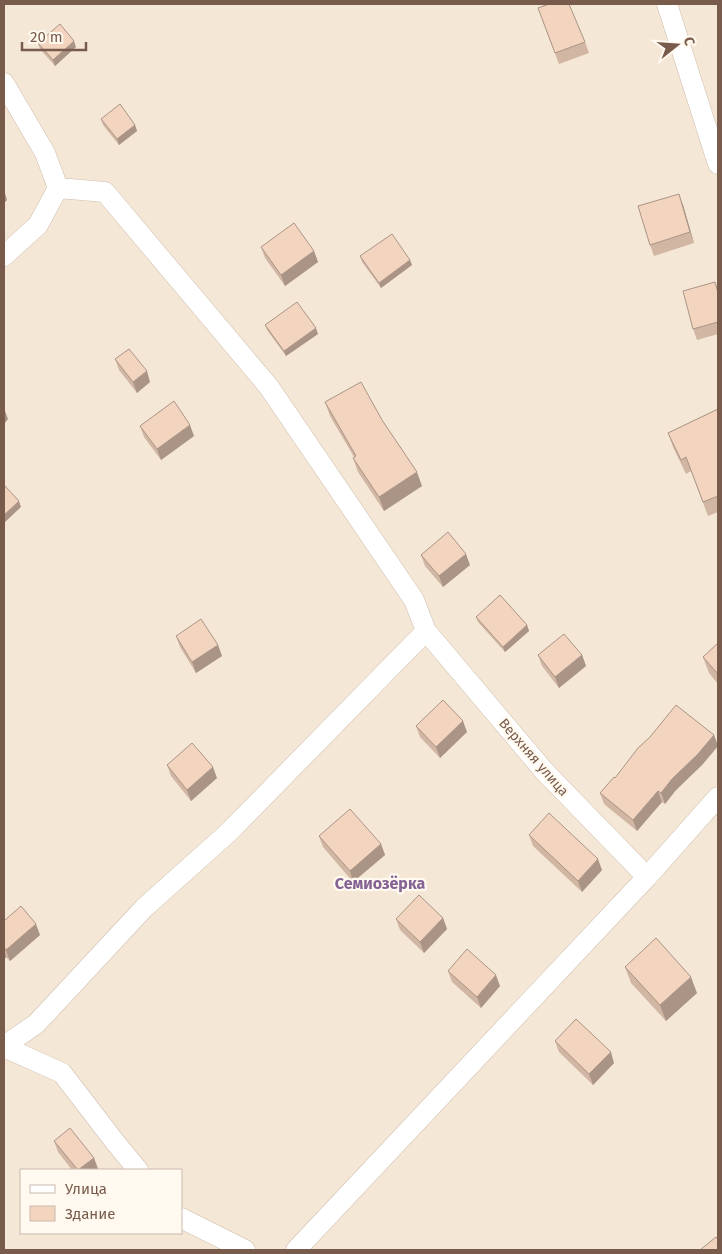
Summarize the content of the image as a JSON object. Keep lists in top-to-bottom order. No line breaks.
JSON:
{"streets":{"street":["Верхняя улица"]},"districts":["Семиозёрка"],"legend":["Улица","Здание"],"scale_bar":"20 m","north":"right"}
